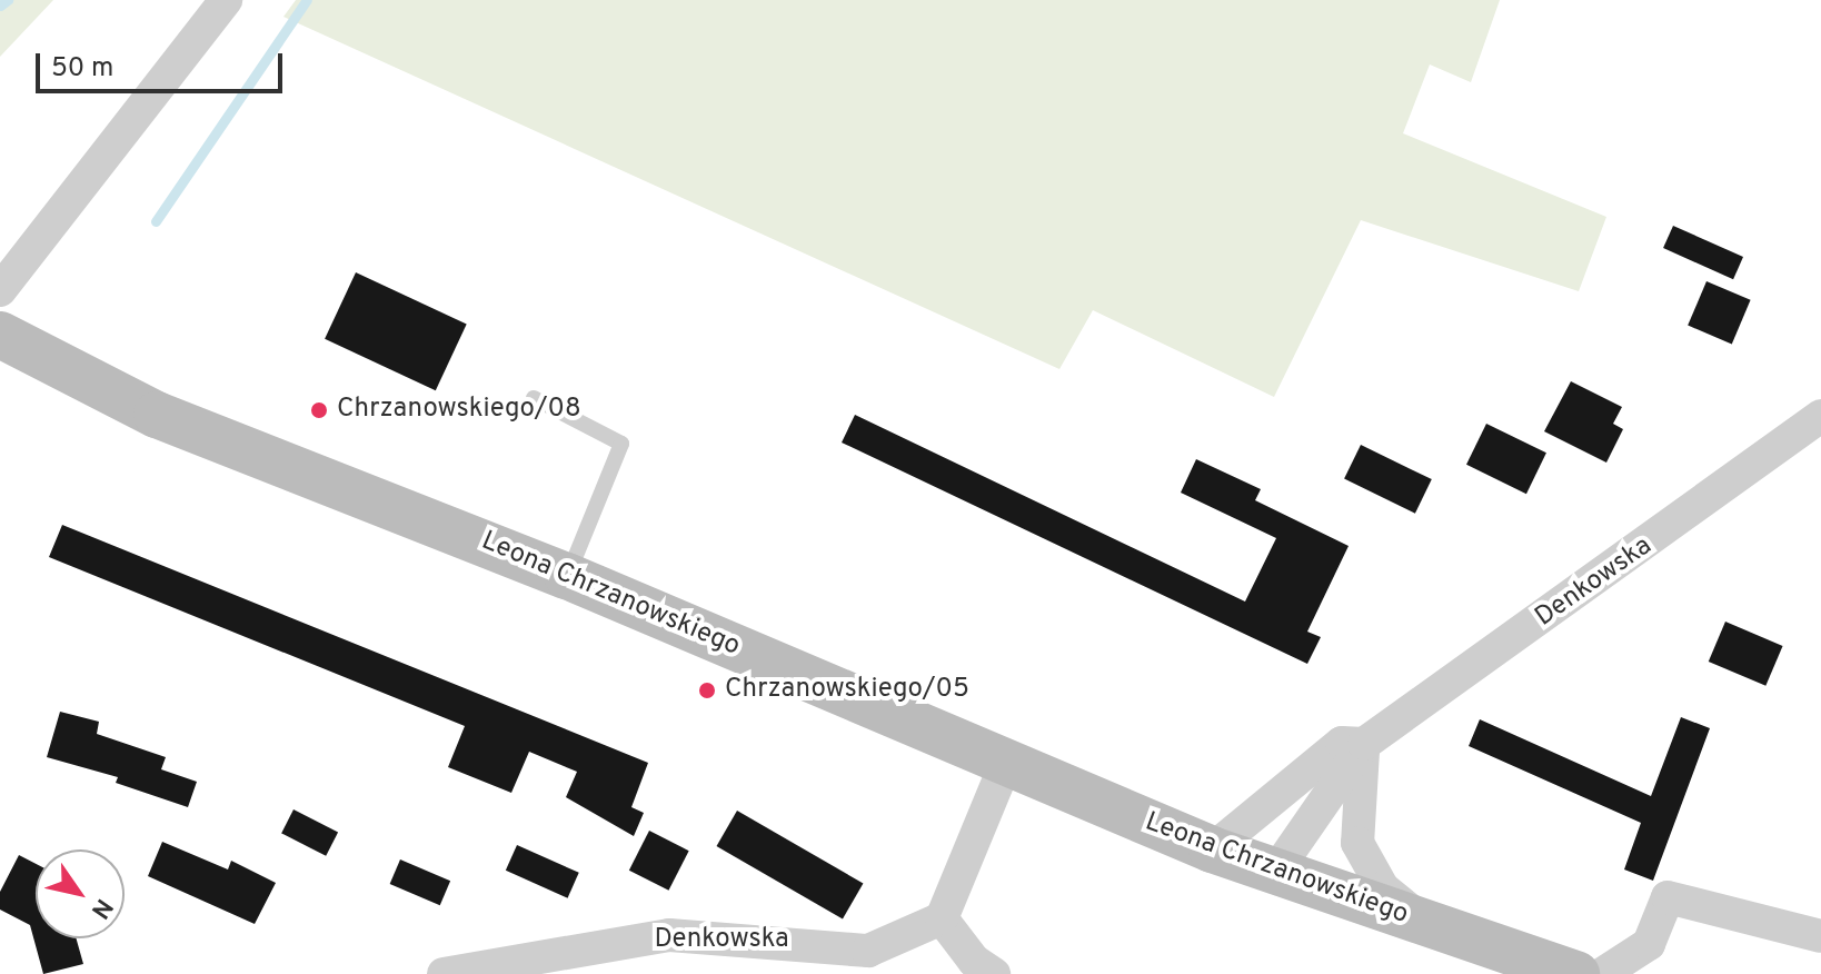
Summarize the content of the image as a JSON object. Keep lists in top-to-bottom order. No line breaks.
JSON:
{"streets":{"street":["Denkowska","Leona Chrzanowskiego"]},"crossings":[["Denkowska","Leona Chrzanowskiego"]],"places":["Chrzanowskiego/08","Chrzanowskiego/05"],"scale_bar":"50 m","north":"bottom right"}
